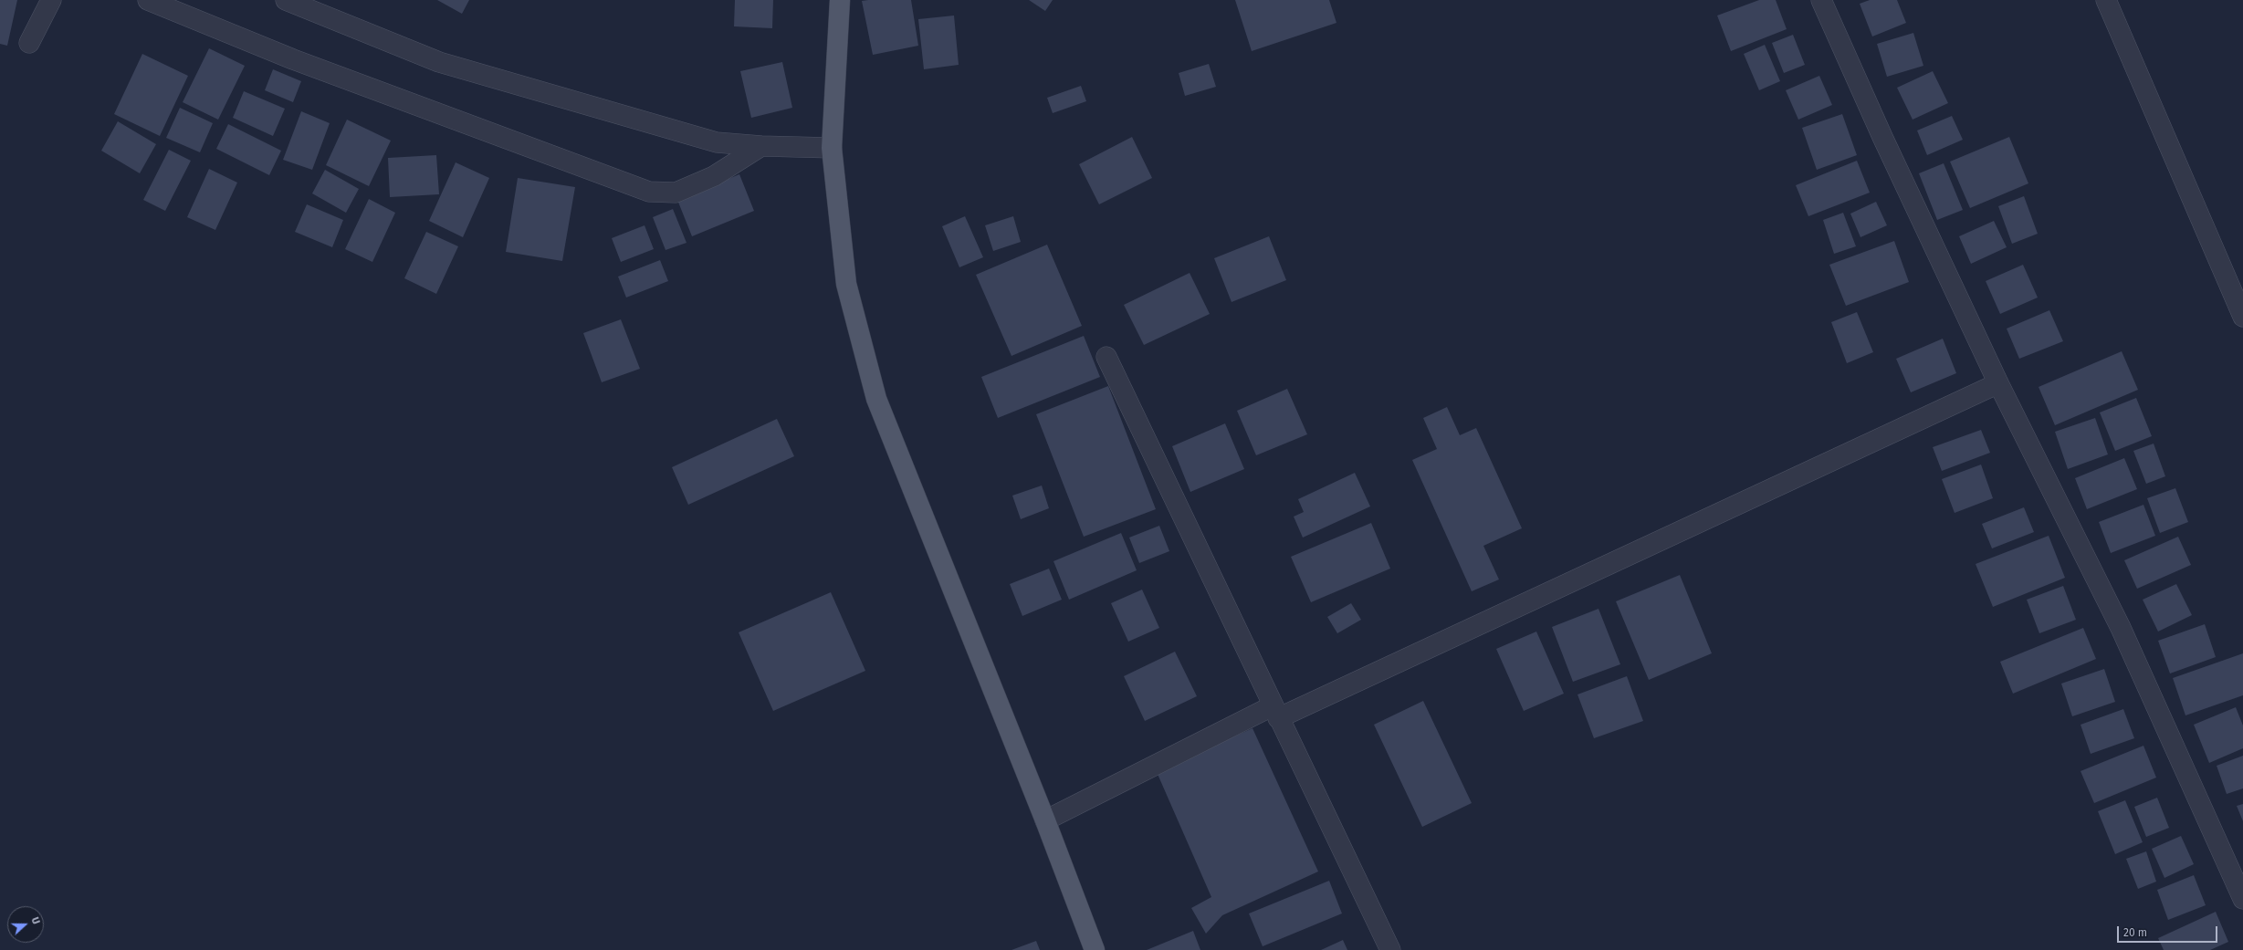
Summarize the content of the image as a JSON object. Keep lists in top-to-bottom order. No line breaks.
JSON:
{"scale_bar":"20 m","north":"right"}
